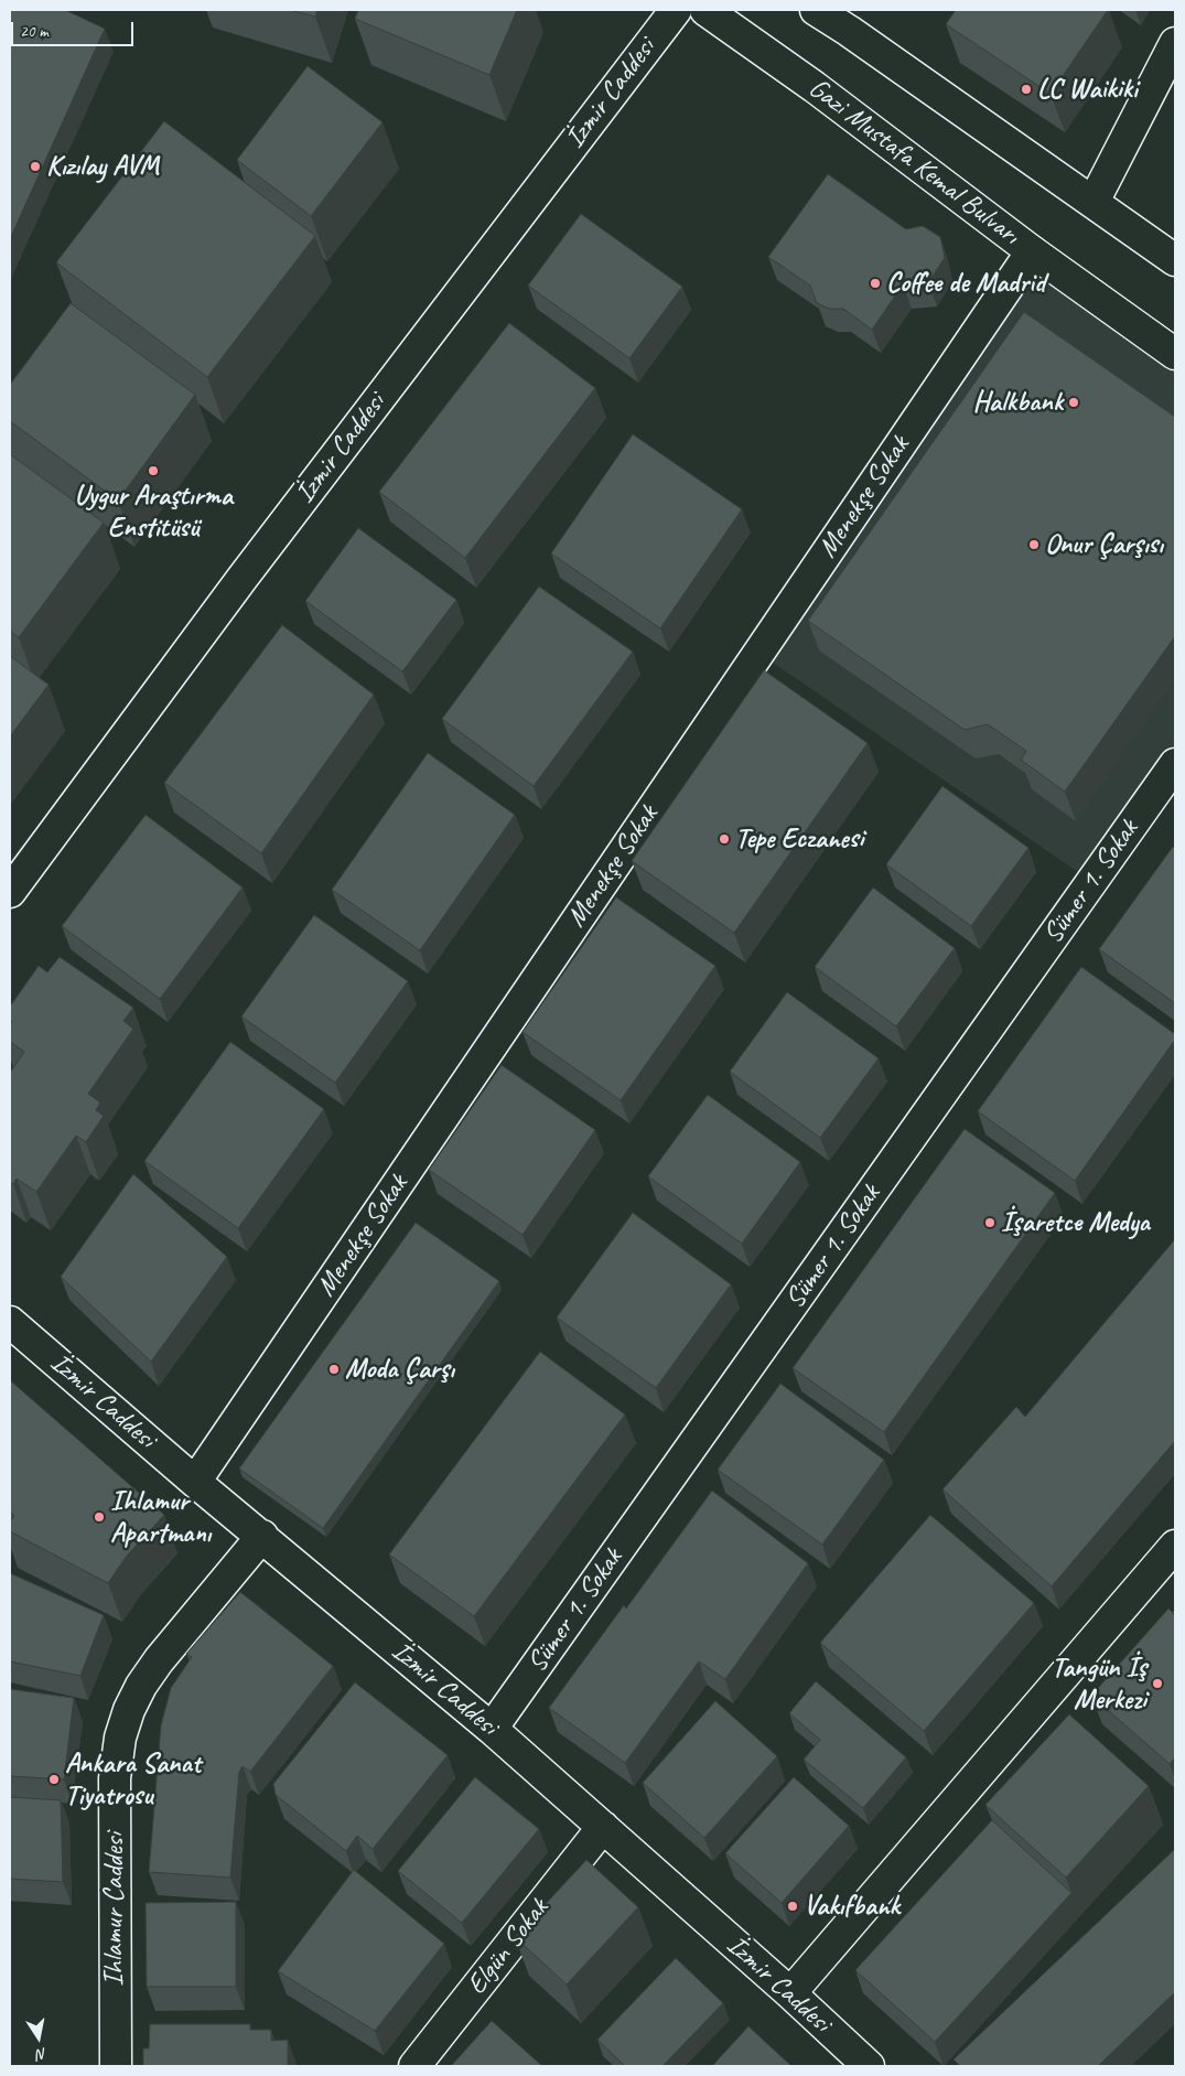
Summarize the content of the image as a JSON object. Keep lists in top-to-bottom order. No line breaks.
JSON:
{"streets":{"street":["İzmir Caddesi","Gazi Mustafa Kemal Bulvarı","Menekşe Sokak","Sümer 1. Sokak","Ihlamur Caddesi","Elgün Sokak"]},"crossings":[["İzmir Caddesi","Menekşe Sokak"],["İzmir Caddesi","Sümer 1. Sokak"],["İzmir Caddesi","Ihlamur Caddesi"],["İzmir Caddesi","Elgün Sokak"],["Gazi Mustafa Kemal Bulvarı","Menekşe Sokak"]],"places":["LC Waikiki","Kızılay AVM","Coffee de Madrid","Halkbank","Uygur Araştırma Enstitüsü","Onur Çarşısı","Tepe Eczanesi","İşaretce Medya","Moda Çarşı","Ihlamur Apartmanı","Tangün İş Merkezi","Ankara Sanat Tiyatrosu","Vakıfbank"],"scale_bar":"20 m","north":"bottom"}
